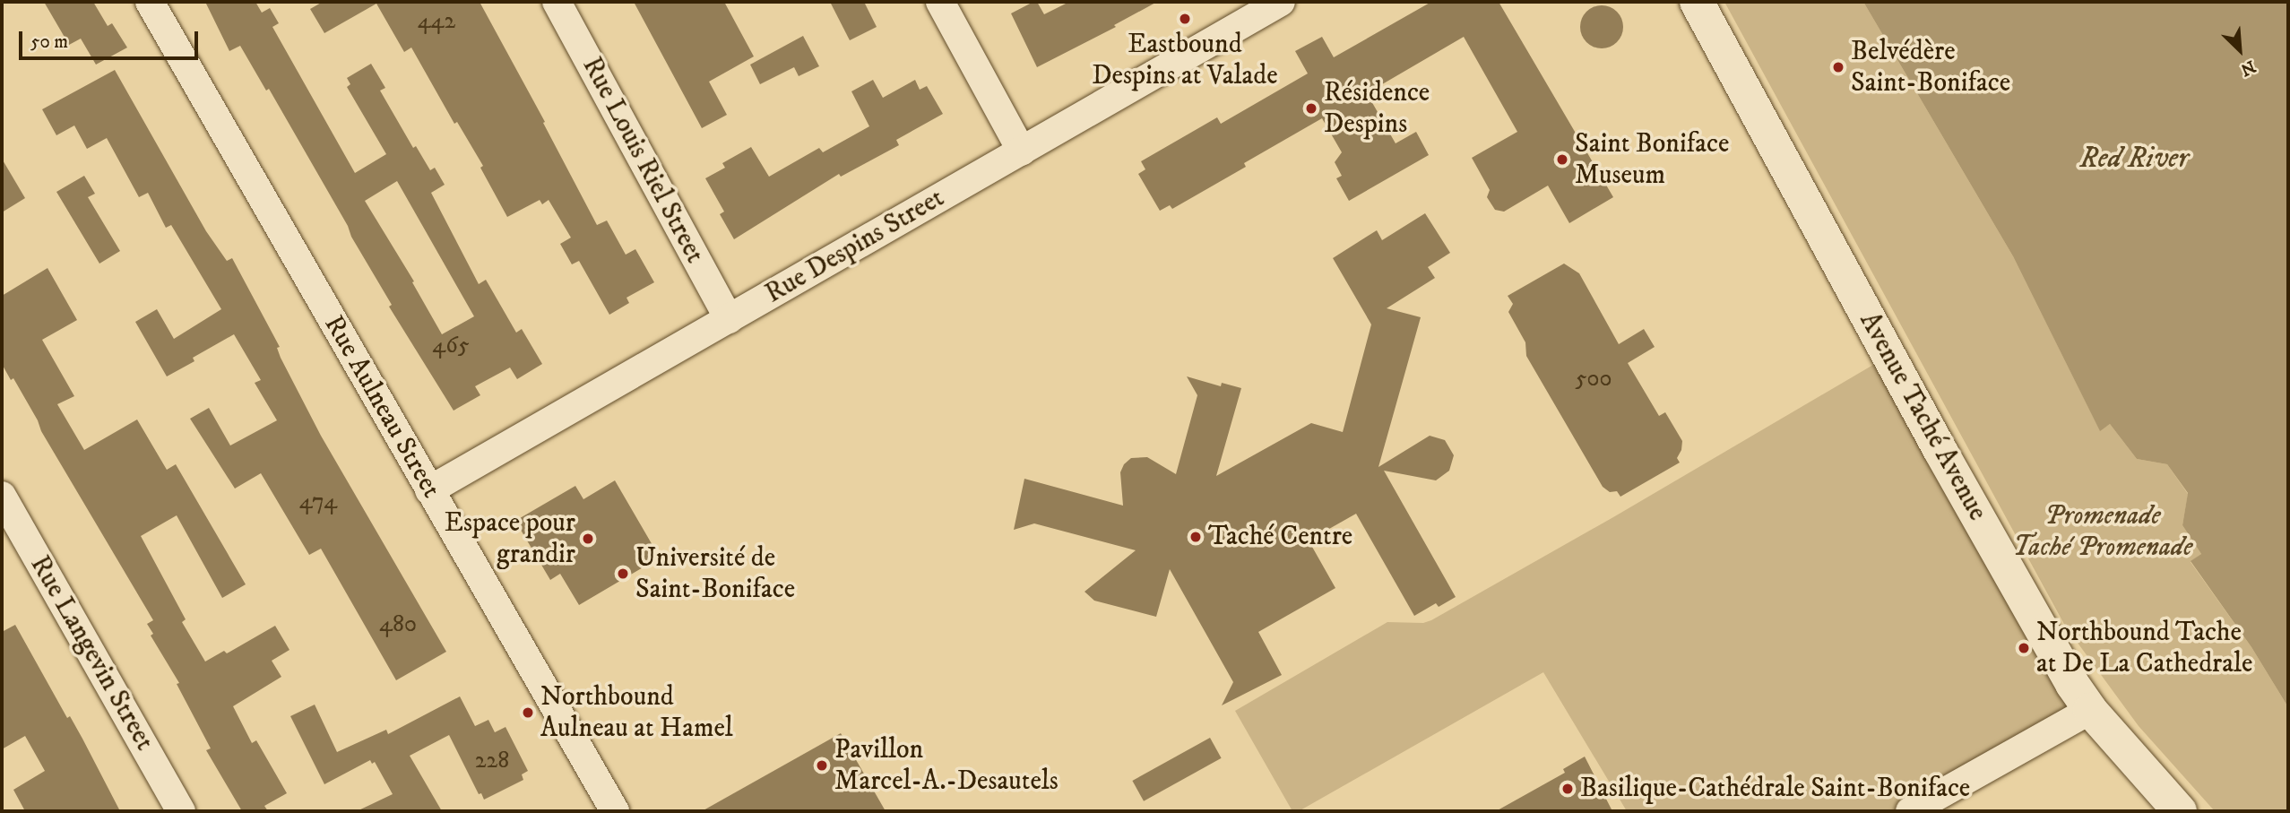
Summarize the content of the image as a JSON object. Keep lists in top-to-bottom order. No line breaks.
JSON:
{"streets":{"street":["Rue Louis Riel Street","Rue Despins Street","Rue Aulneau Street","Avenue Taché Avenue","Rue Langevin Street"]},"crossings":[["Rue Louis Riel Street","Rue Despins Street"],["Rue Despins Street","Rue Aulneau Street"]],"water":["Red River"],"parks":["Promenade Taché Promenade"],"places":["Eastbound Despins at Valade","Belvédère Saint-Boniface","Résidence Despins","Saint Boniface Museum","Taché Centre","Espace pour grandir","Université de Saint-Boniface","Northbound Tache at De La Cathedrale","Northbound Aulneau at Hamel","Pavillon Marcel-A.-Desautels","Basilique-Cathédrale Saint-Boniface"],"house_numbers":["442","465","500","474","480","228"],"scale_bar":"50 m","north":"bottom right"}
